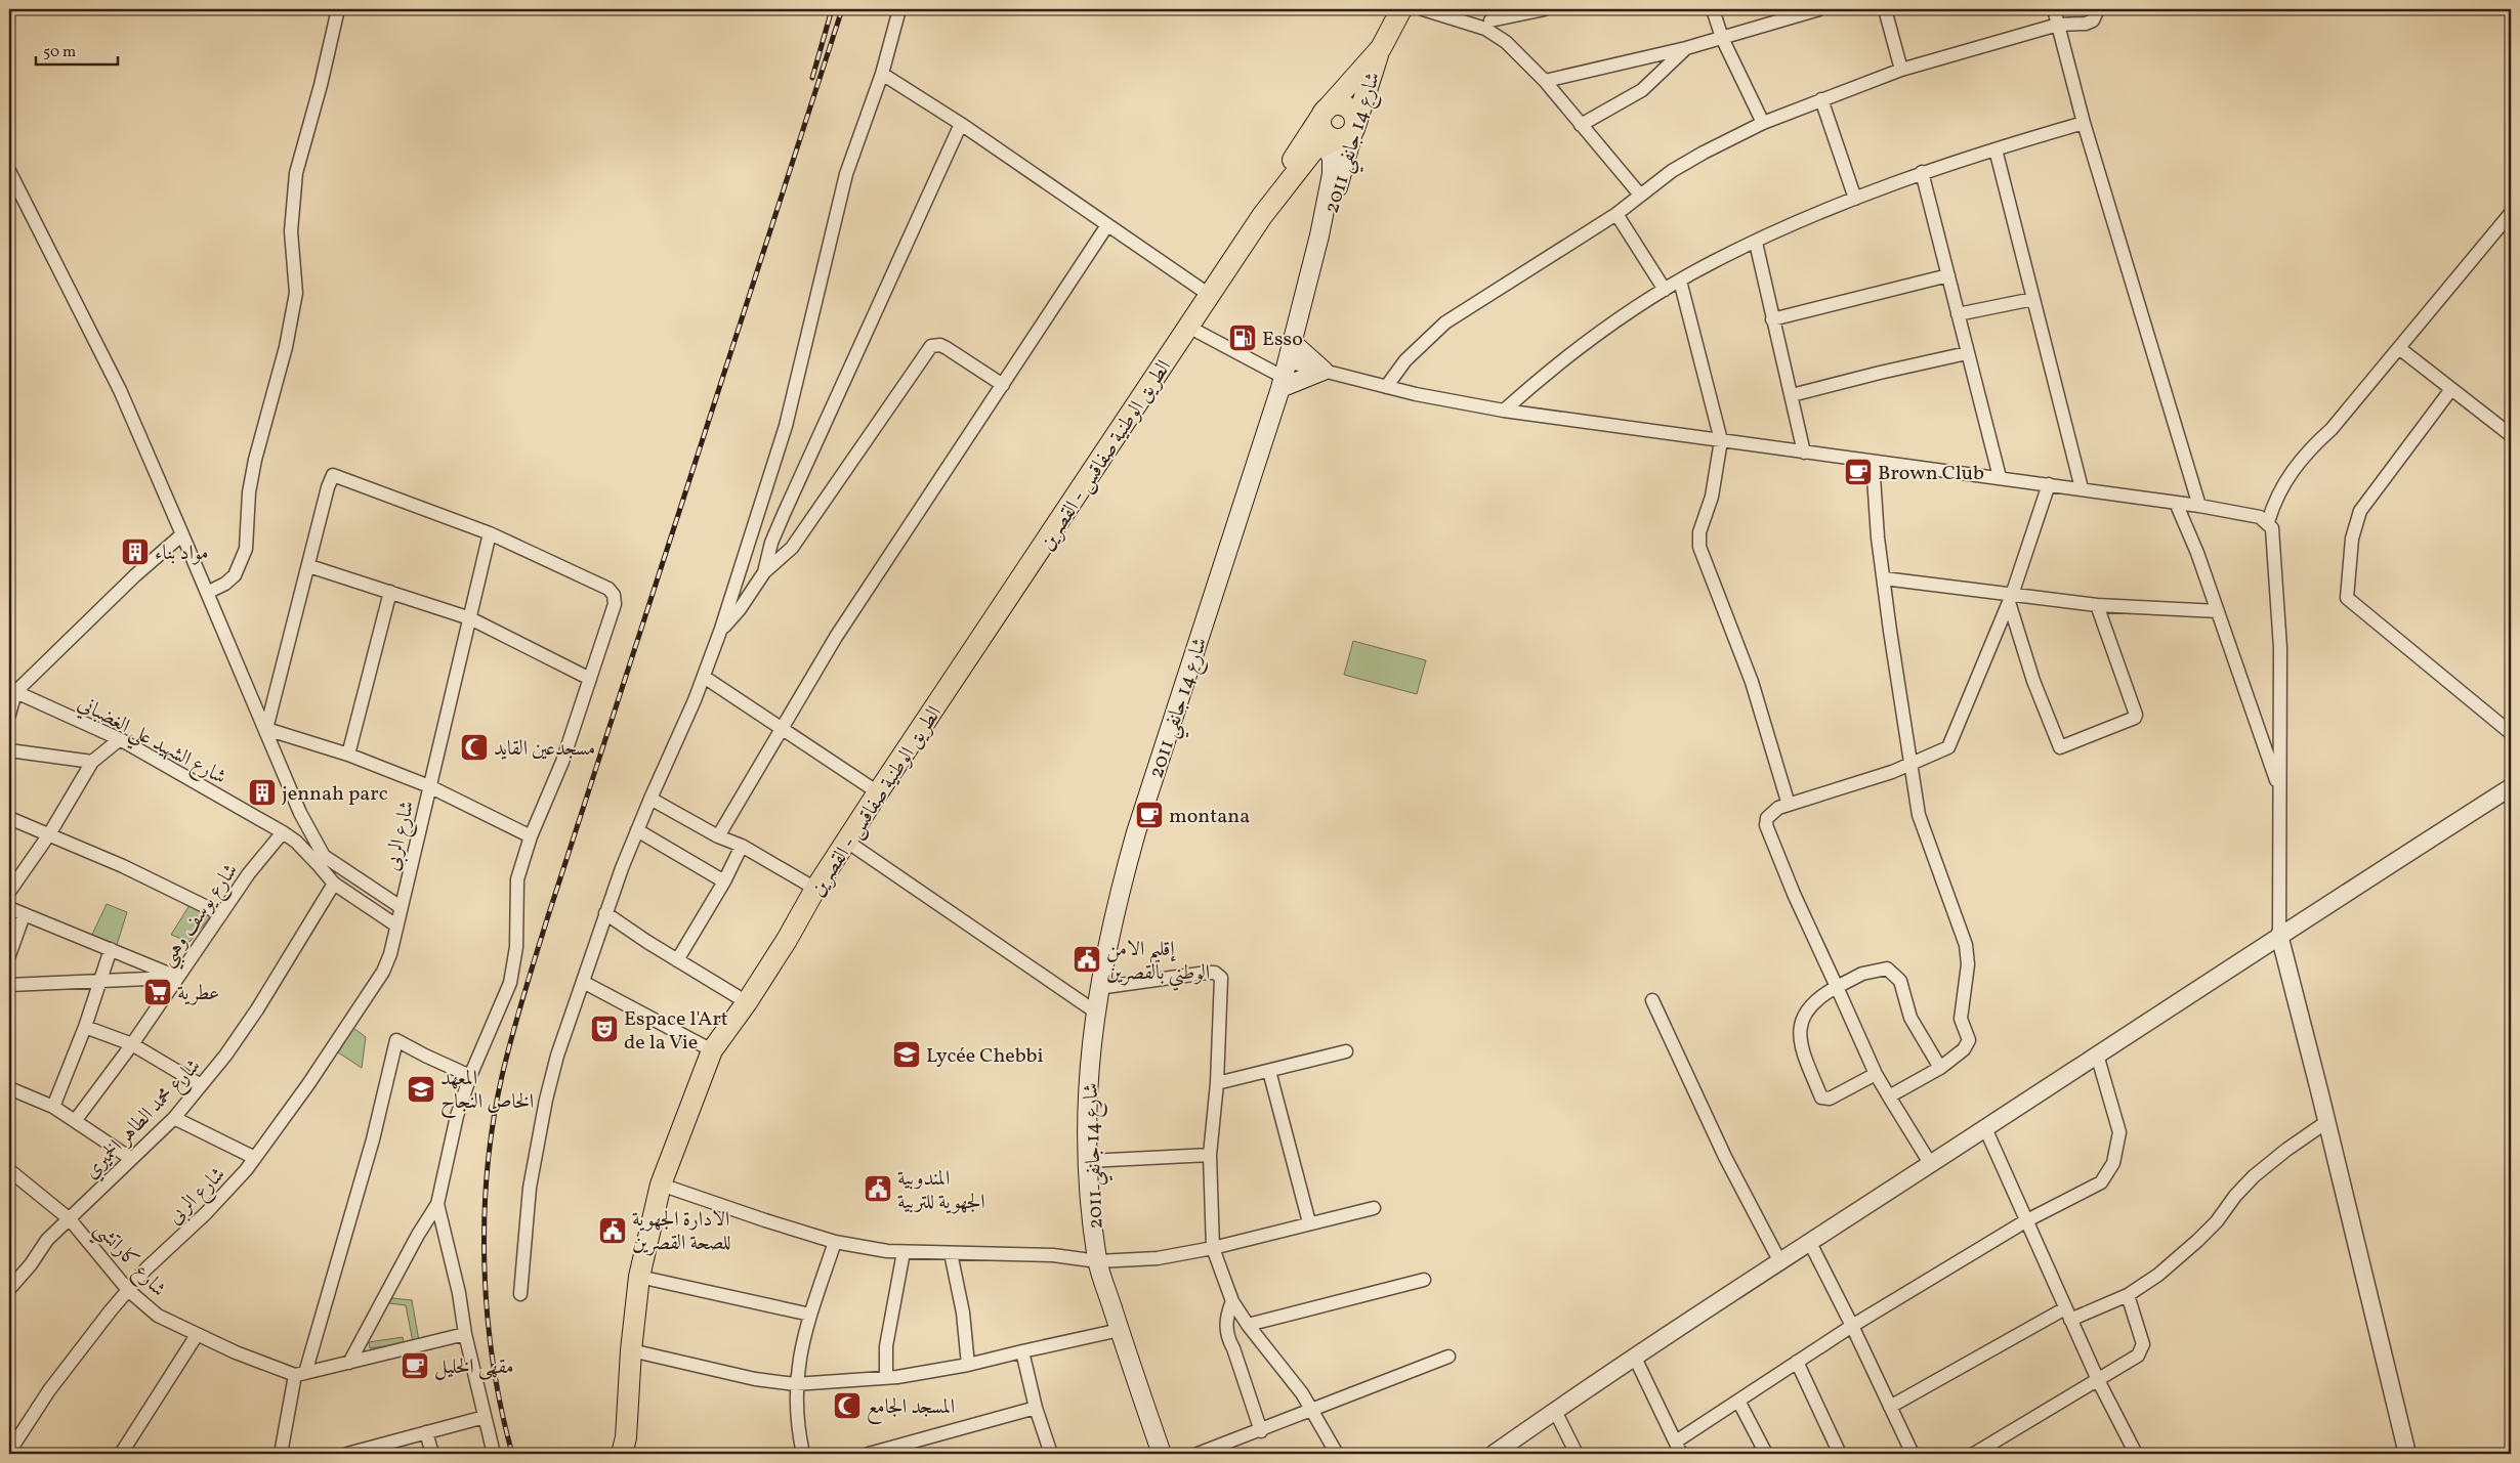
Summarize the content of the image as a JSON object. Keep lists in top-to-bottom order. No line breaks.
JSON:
{"streets":{"main road":["شارع 14 جانفي 2011","الطريق الوطنية صفاقس - القصرين"],"street":["شارع الشهيد علي الغضباني","شارع الربى","شارع يوسف وهبي","شارع محمد الطاهر الخميري","شارع كاراتشي"]},"crossings":[["شارع 14 جانفي 2011","الطريق الوطنية صفاقس - القصرين"],["شارع الشهيد علي الغضباني","شارع يوسف وهبي"],["شارع الربى","شارع كاراتشي"],["شارع محمد الطاهر الخميري","شارع كاراتشي"]],"places":{"fuel station":["Esso"],"cafe":["Brown Club","montana","مقهى الخليل"],"building":["مواد بناء","jennah parc"],"mosque":["مسجدعين القايد","المسجد الجامع"],"public building":["إقليم الامن الوطني بالقصرين","المندوبية الجهوية للتربية","الادارة الجهوية للصحة القصرين"],"supermarket":["عطرية"],"theatre":["Espace l'Art de la Vie"],"school or university":["Lycée Chebbi","المعهد الخاص النجاح"]},"scale_bar":"50 m"}
